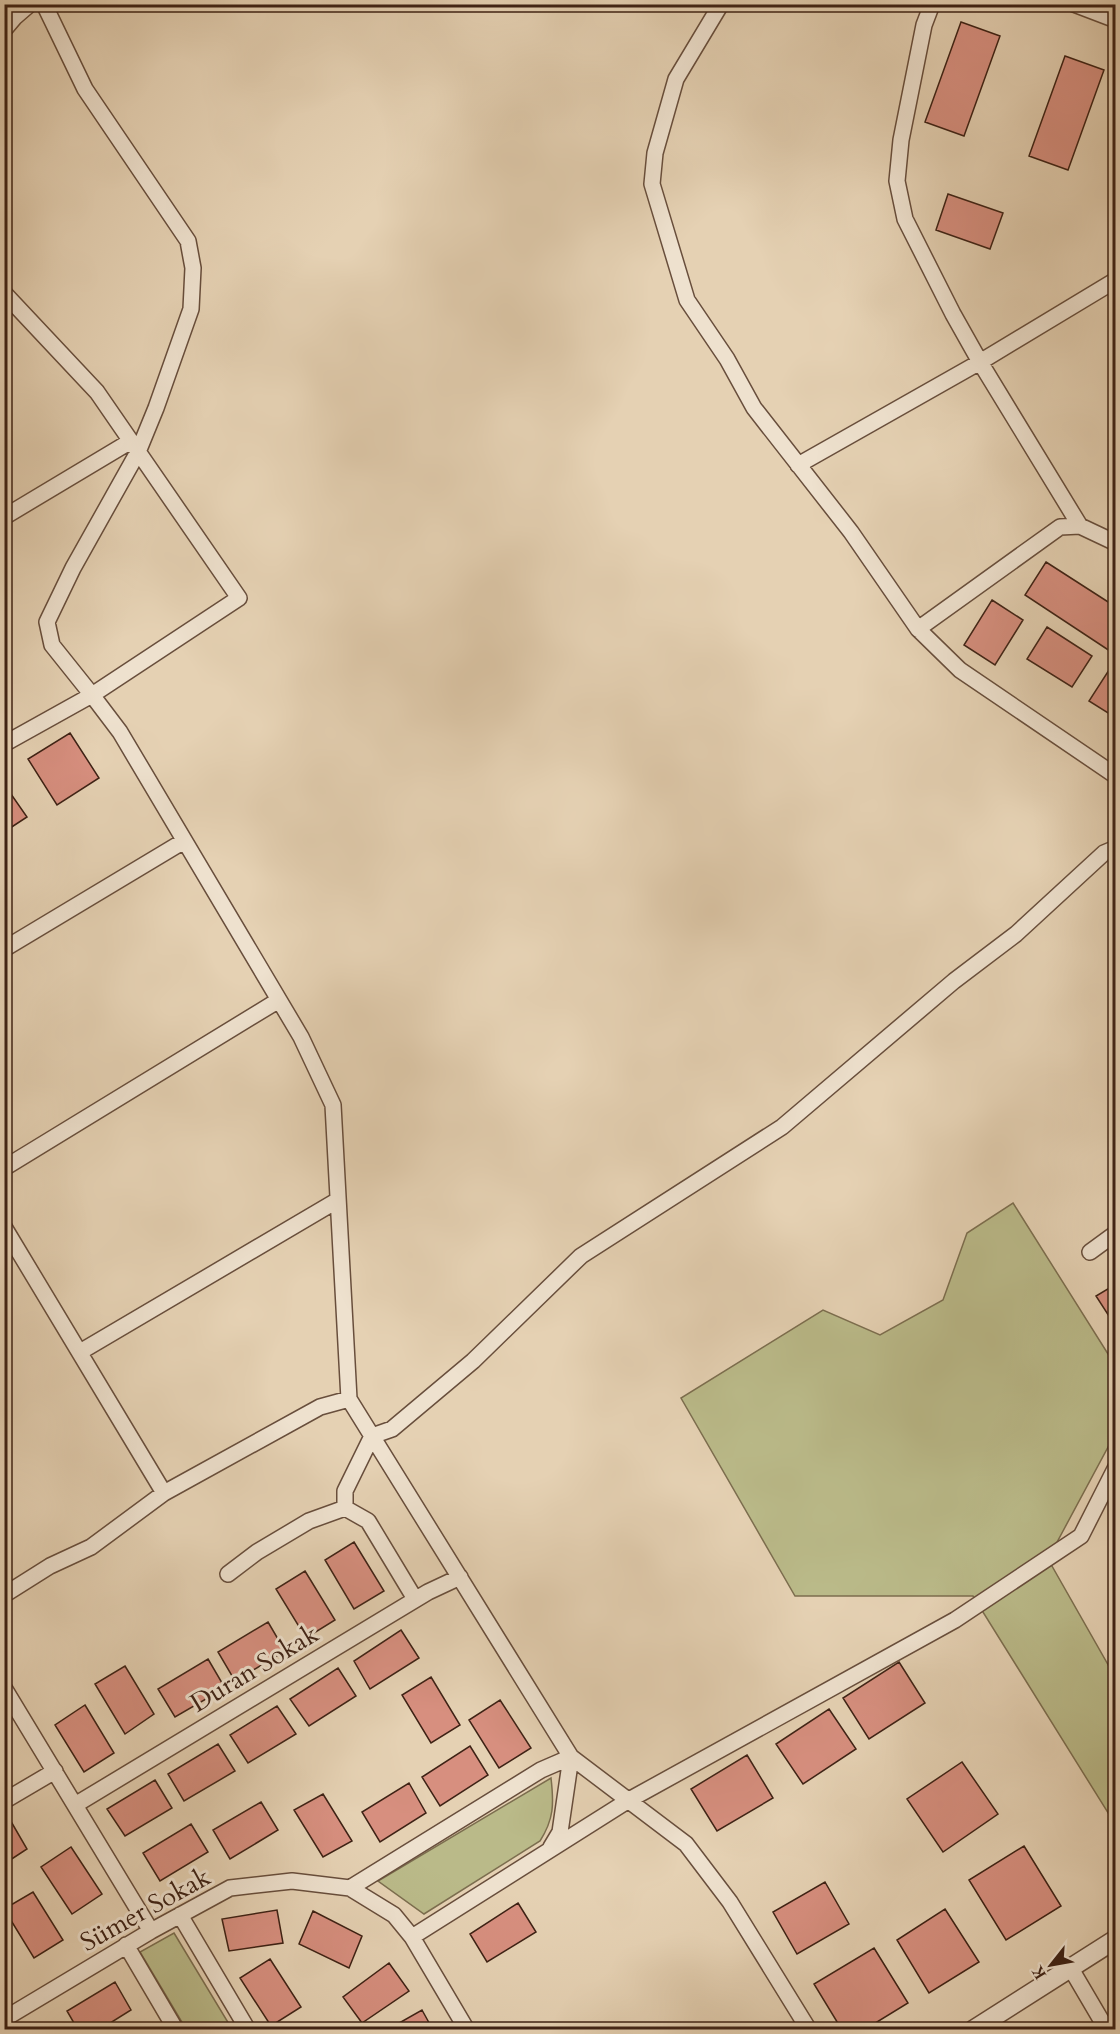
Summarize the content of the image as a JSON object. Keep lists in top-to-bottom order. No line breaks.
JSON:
{"streets":{"street":["Duran Sokak","Sümer Sokak"]},"north":"bottom left"}
